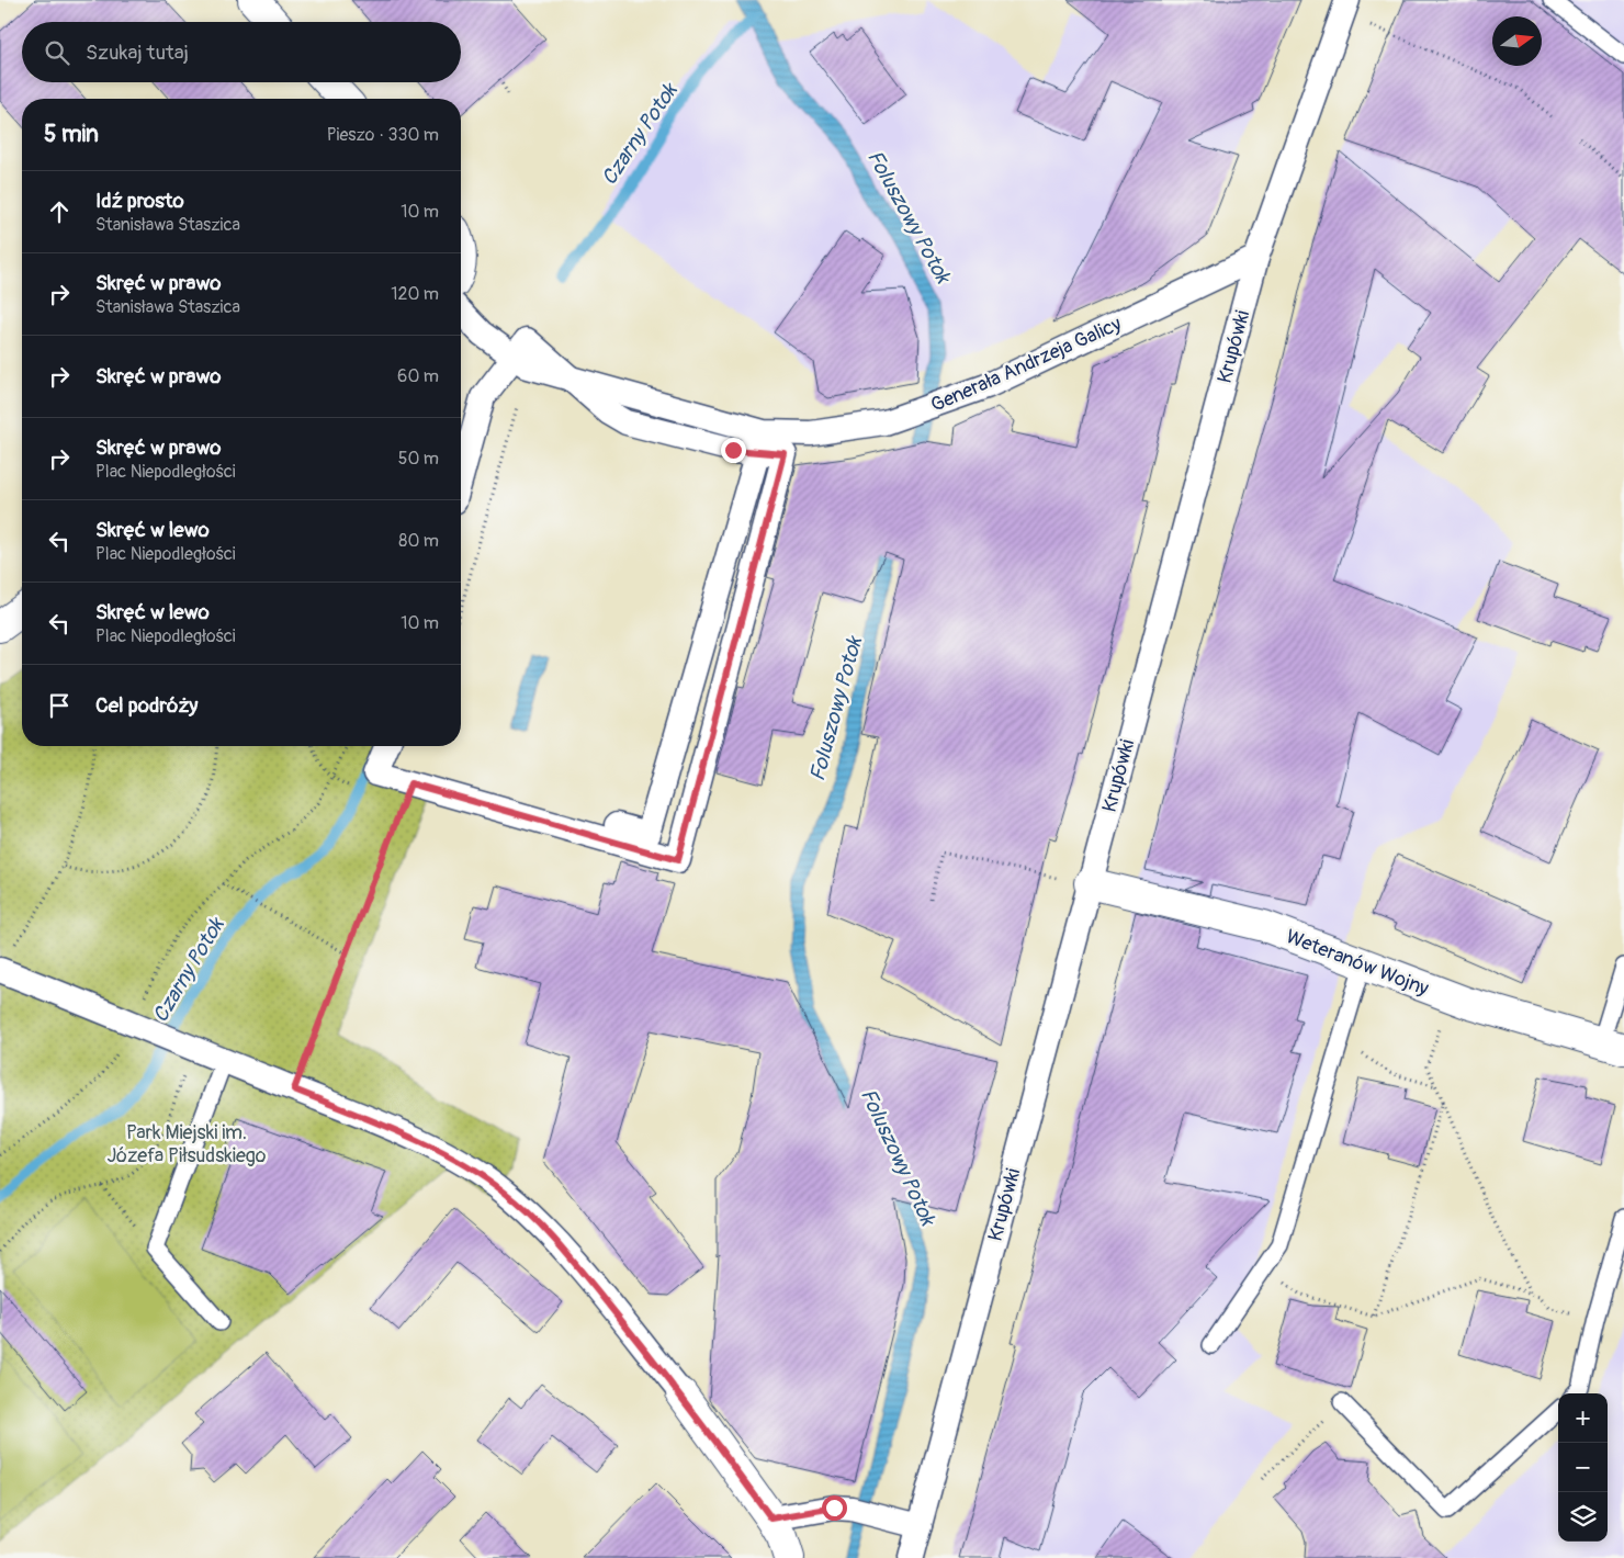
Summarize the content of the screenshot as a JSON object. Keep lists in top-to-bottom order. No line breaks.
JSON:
{"streets":{"street":["Krupówki","Generała Andrzeja Galicy","Weteranów Wojny"]},"crossings":[["Krupówki","Generała Andrzeja Galicy"],["Krupówki","Weteranów Wojny"]],"water":["Czarny Potok","Foluszowy Potok"],"parks":["Park Miejski im. Józefa Piłsudskiego"],"north":"right","page":{"search":"Szukaj tutaj","heading":["5 min","Pieszo · 330 m"],"list":[["Idź prosto","Stanisława Staszica","10 m"],["Skręć w prawo","Stanisława Staszica","120 m"],["Skręć w prawo","60 m"],["Skręć w prawo","Plac Niepodległości","50 m"],["Skręć w lewo","Plac Niepodległości","80 m"],["Skręć w lewo","Plac Niepodległości","10 m"],"Cel podróży"],"map_buttons":["+","−"]}}
